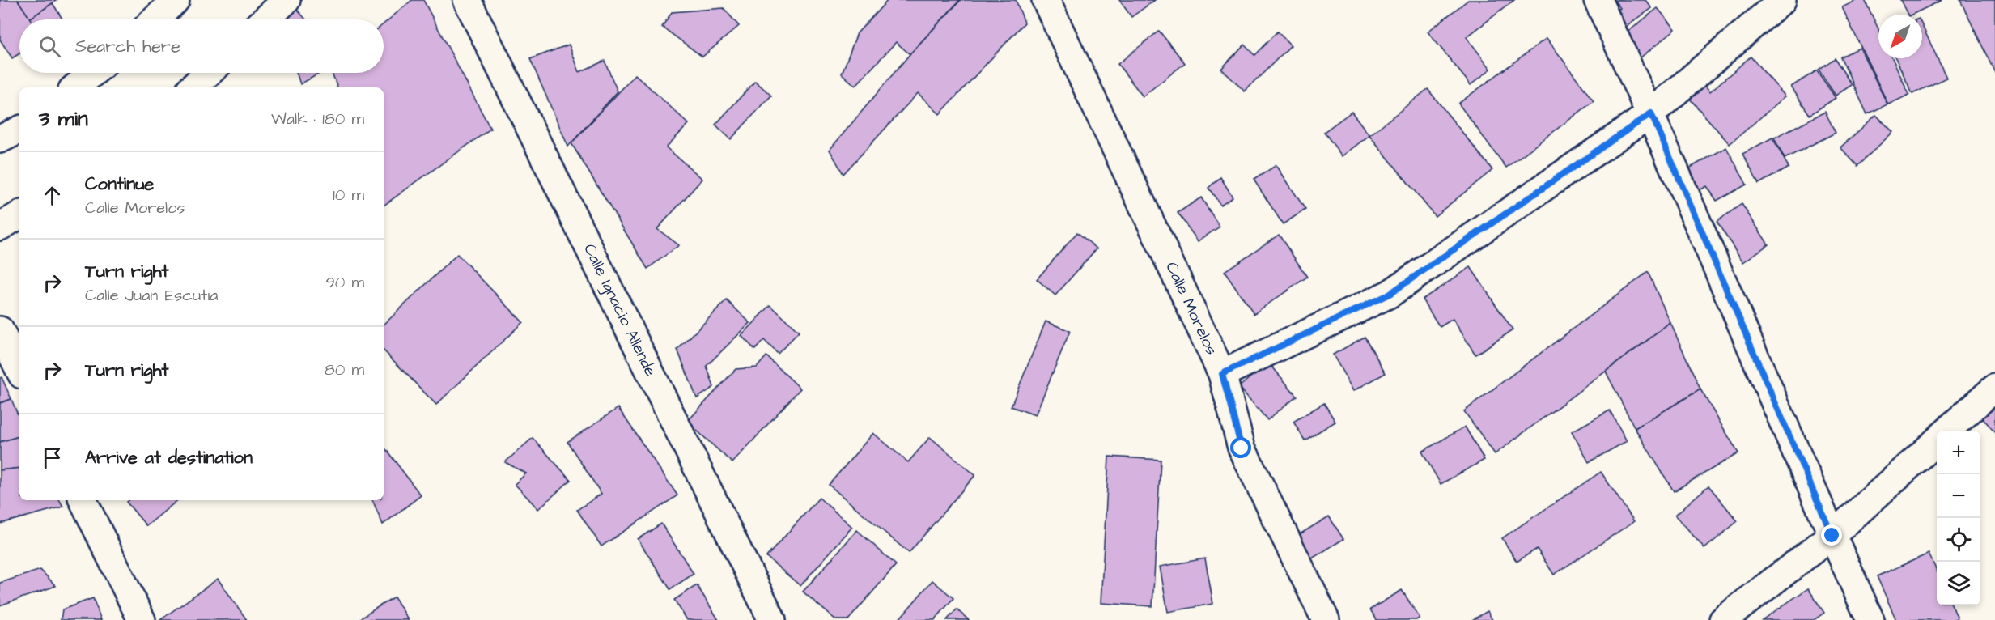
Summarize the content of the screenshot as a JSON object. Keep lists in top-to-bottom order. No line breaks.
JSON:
{"streets":{"street":["Calle Morelos","Calle Ignacio Allende"]},"north":"bottom left","page":{"search":"Search here","heading":["3 min","Walk · 180 m"],"list":[["Continue","Calle Morelos","10 m"],["Turn right","Calle Juan Escutia","90 m"],["Turn right","80 m"],"Arrive at destination"],"map_buttons":["+","−"]}}
